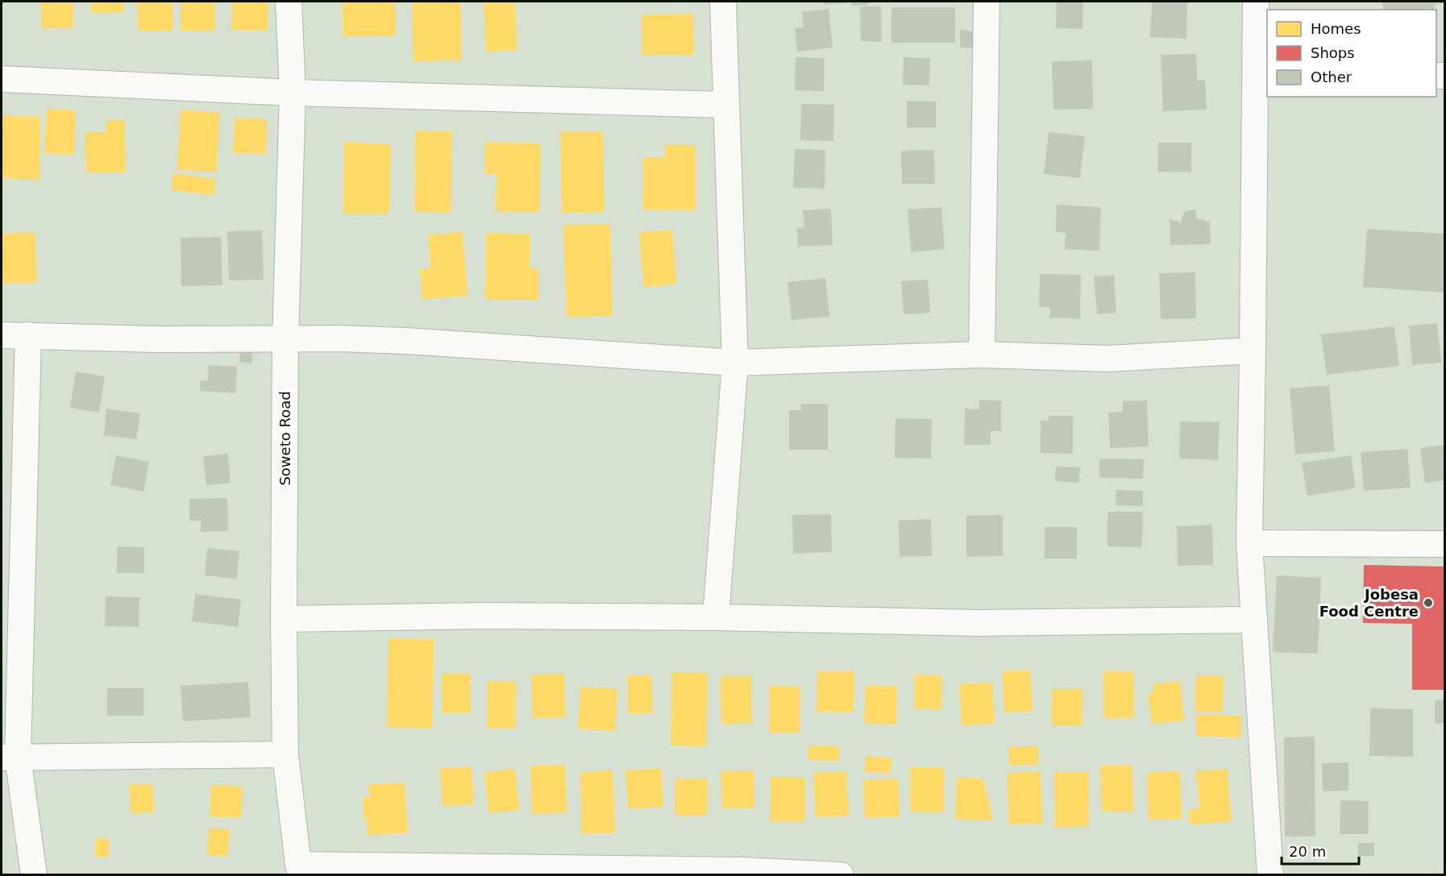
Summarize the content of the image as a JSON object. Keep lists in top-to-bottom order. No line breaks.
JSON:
{"streets":{"street":["Soweto Road"]},"places":["Jobesa Food Centre"],"legend":["Homes","Shops","Other"],"scale_bar":"20 m"}
